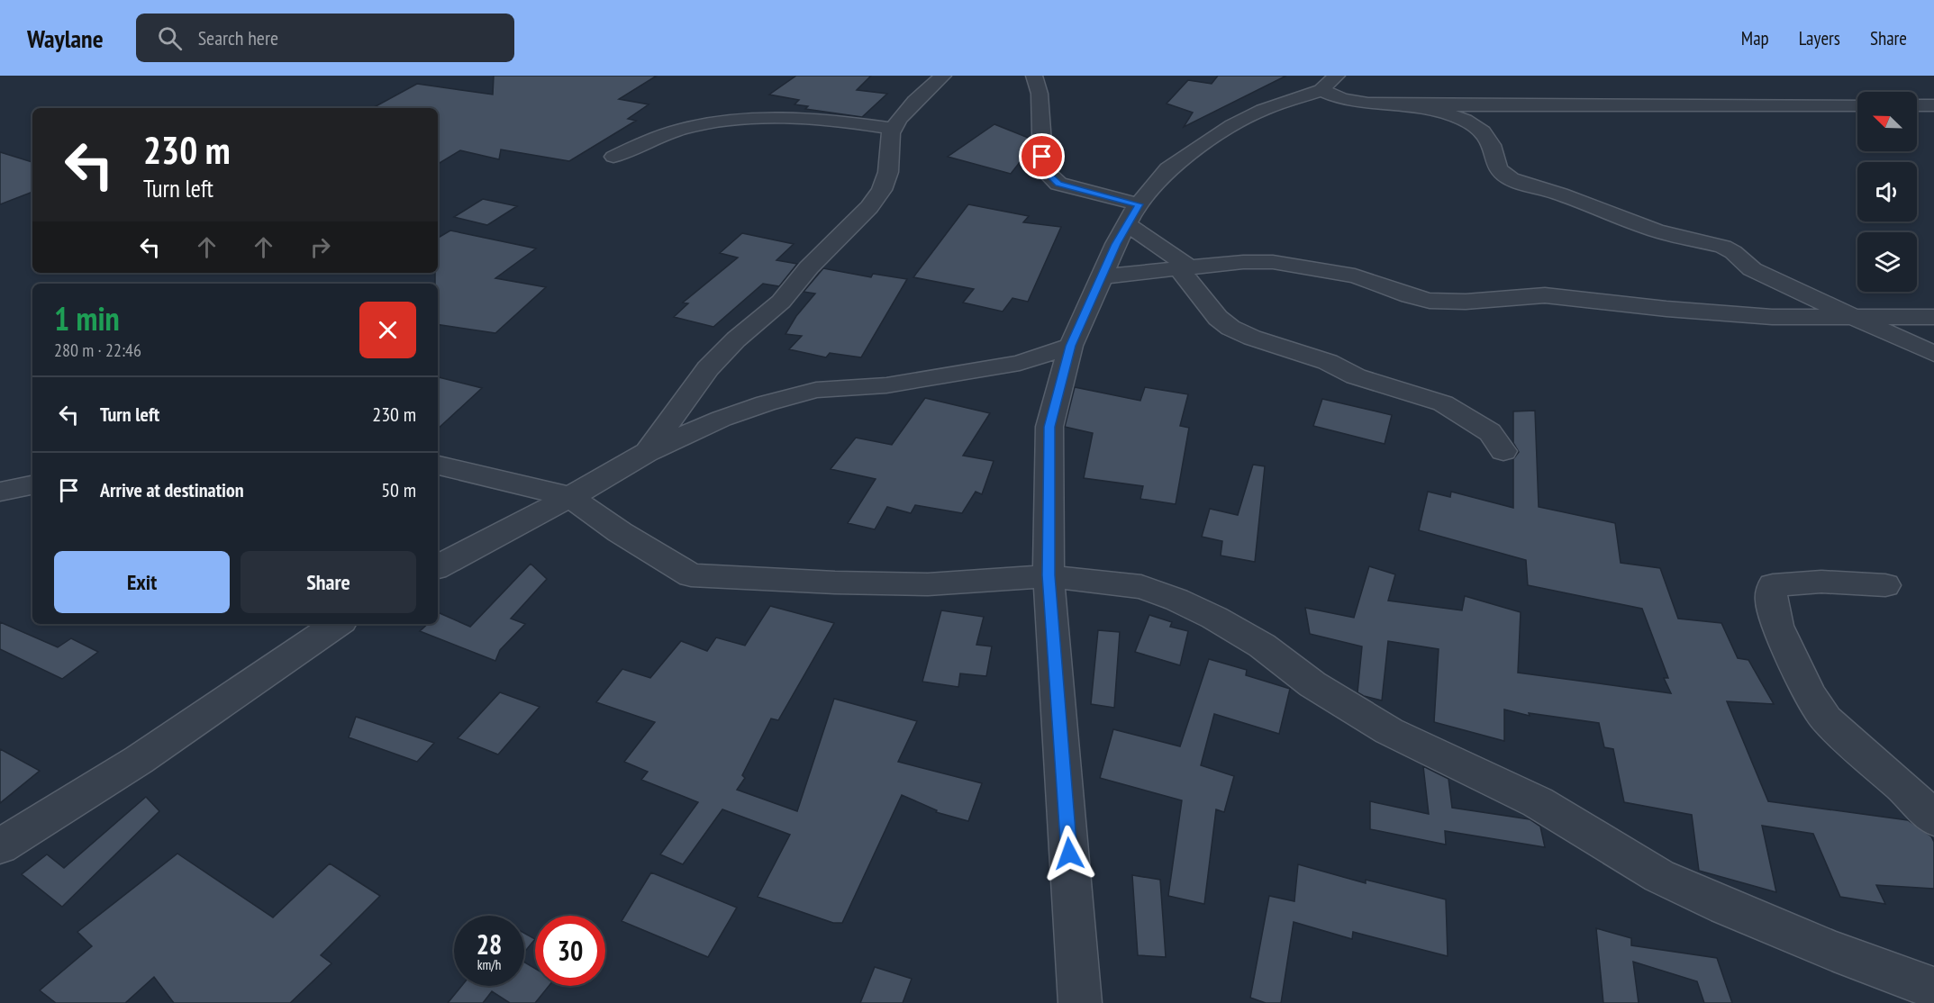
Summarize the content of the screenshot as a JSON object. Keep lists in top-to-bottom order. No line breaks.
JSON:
{"north":"top left","page":{"header":"Waylane","search":"Search here","nav":["Map","Layers","Share"],"turn":["230 m","Turn left"],"heading":["1 min","280 m · 22:46"],"list":[{"name":"Turn left","value":"230 m"},{"name":"Arrive at destination","value":"50 m"}],"buttons":["Exit","Share"],"speed":"28 km/h","limit":"30"}}
